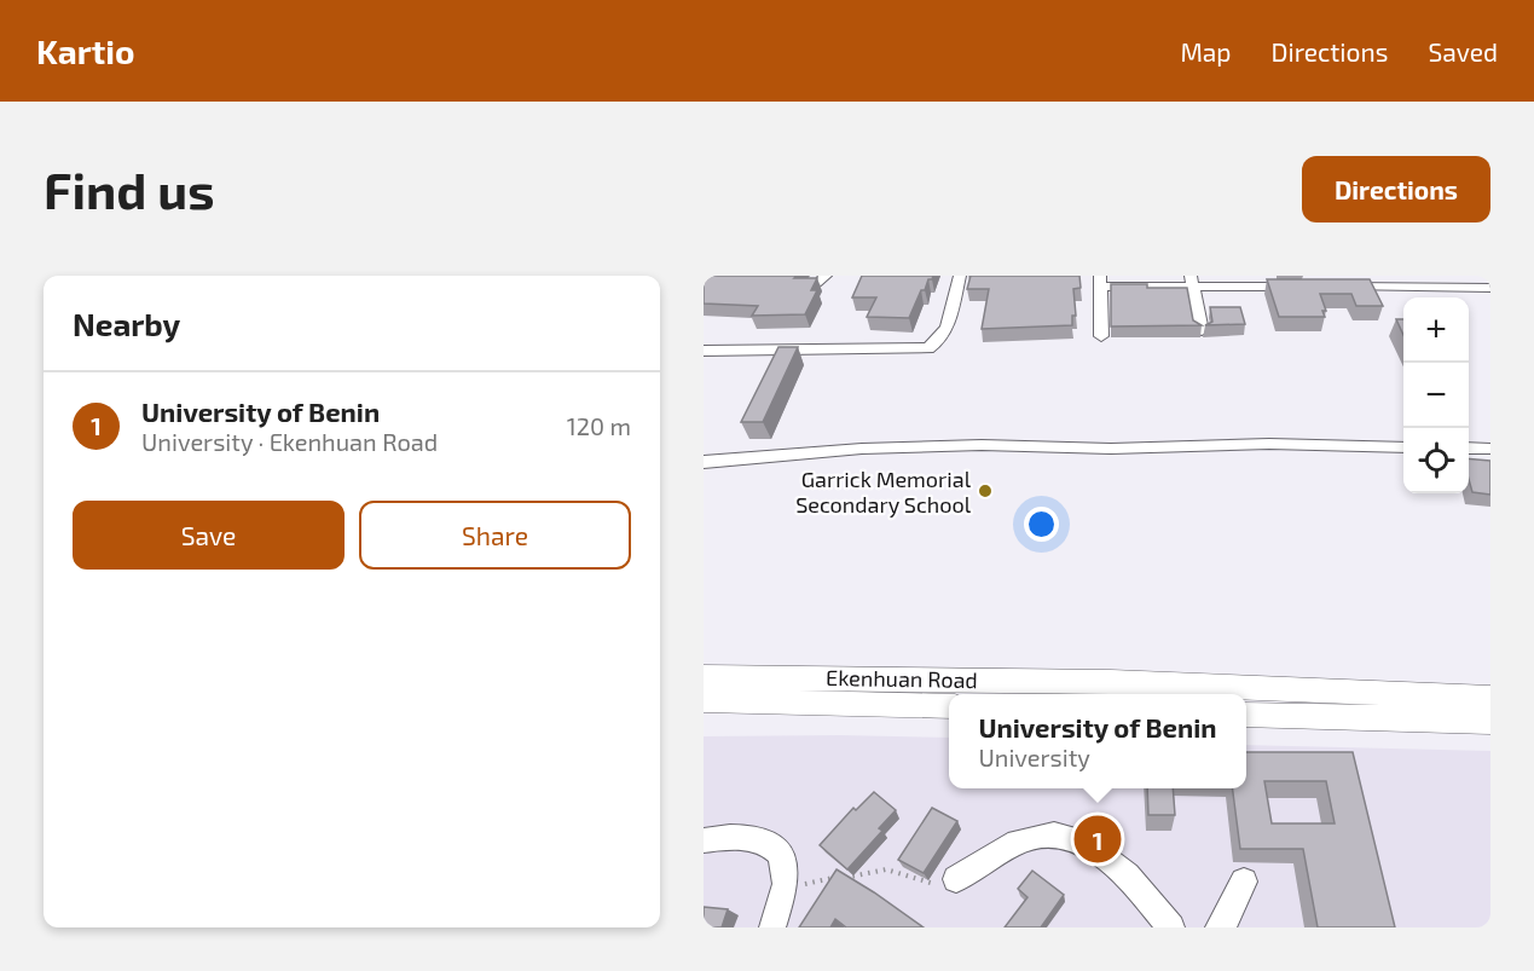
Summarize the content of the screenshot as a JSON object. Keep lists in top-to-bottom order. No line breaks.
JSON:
{"streets":{"main road":["Ekenhuan Road"]},"places":["Garrick Memorial Secondary School"],"page":{"header":"Kartio","nav":["Map","Directions","Saved"],"buttons":["Directions",["Save","Share"]],"title":"Find us","heading":"Nearby","map_buttons":["+","−"],"list":[{"mark":"1","name":"University of Benin","note":"University · Ekenhuan Road","value":"120 m"}],"popup":["University of Benin","University"],"pins":"1"}}
